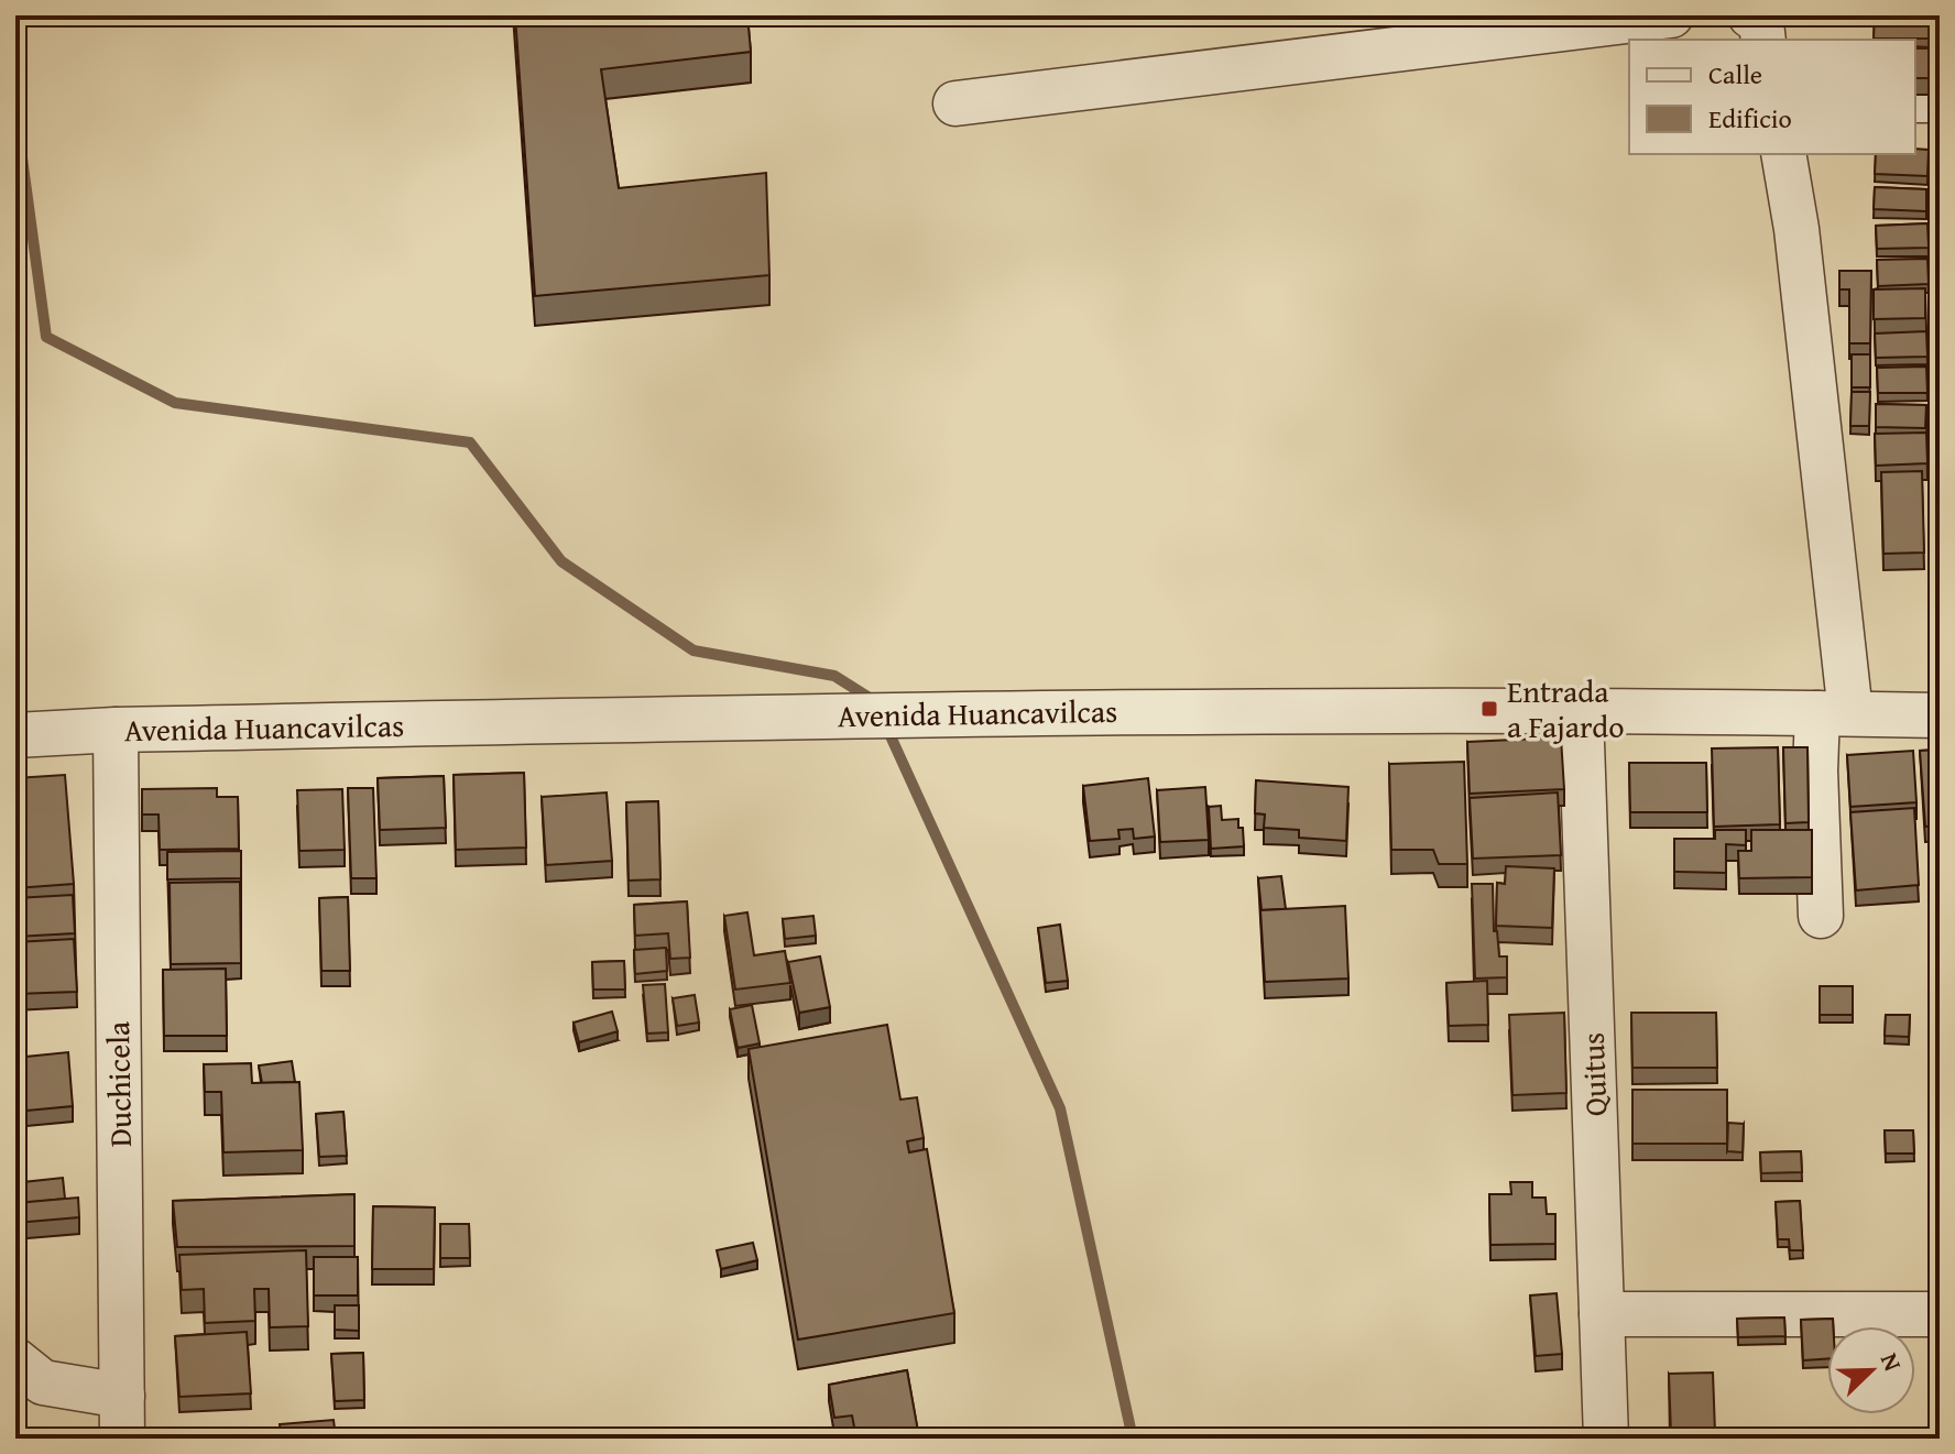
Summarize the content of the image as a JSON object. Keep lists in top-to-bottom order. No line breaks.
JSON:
{"streets":{"street":["Avenida Huancavilcas","Quitus","Duchicela"]},"crossings":[["Avenida Huancavilcas","Quitus"],["Avenida Huancavilcas","Duchicela"]],"places":{"transit":["Entrada a Fajardo"]},"legend":["Calle","Edificio"],"north":"top right"}
